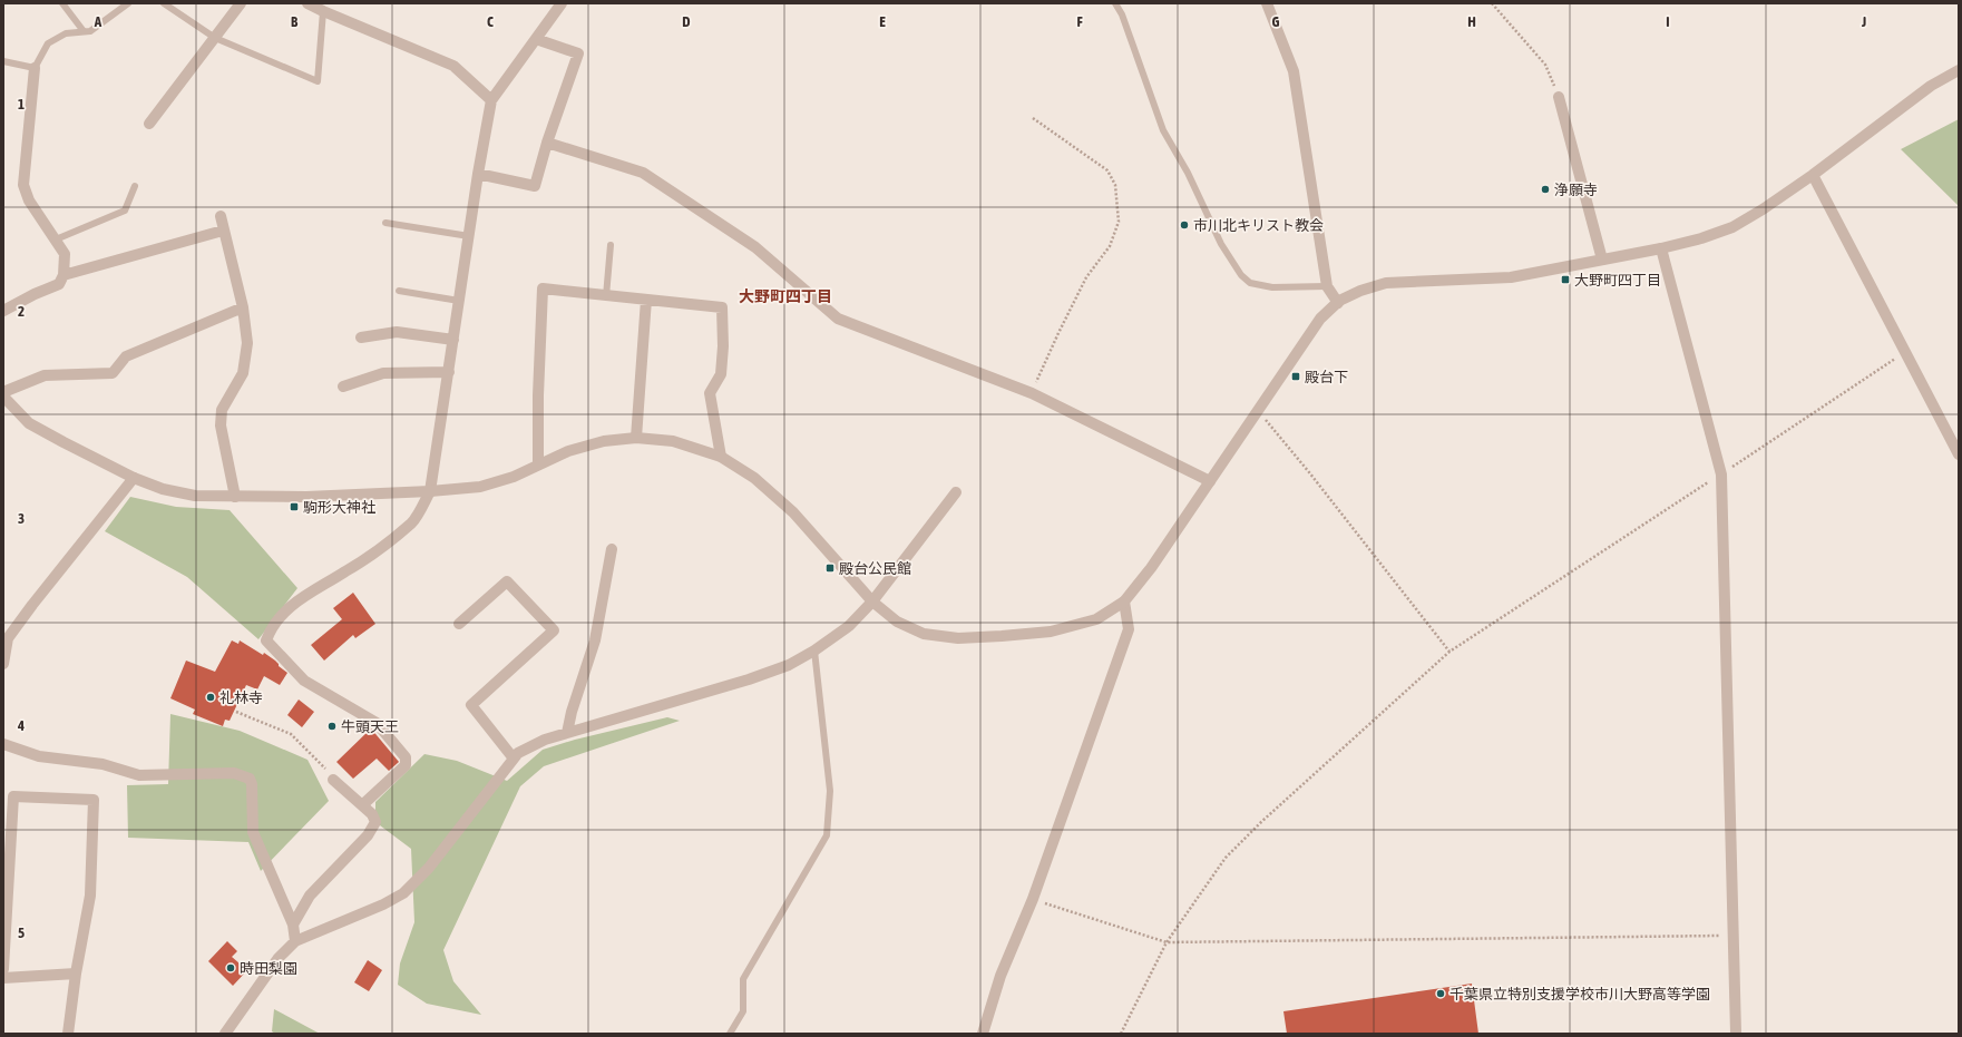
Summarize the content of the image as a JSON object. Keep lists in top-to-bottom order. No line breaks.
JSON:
{"districts":["大野町四丁目"],"places":{"other":["浄願寺","市川北キリスト教会","礼林寺","牛頭天王","時田梨園","千葉県立特別支援学校市川大野高等学園"],"transit":["大野町四丁目","殿台下","駒形大神社","殿台公民館"]},"grid":{"columns":["A","B","C","D","E","F","G","H","I","J"],"rows":["1","2","3","4","5"]}}
